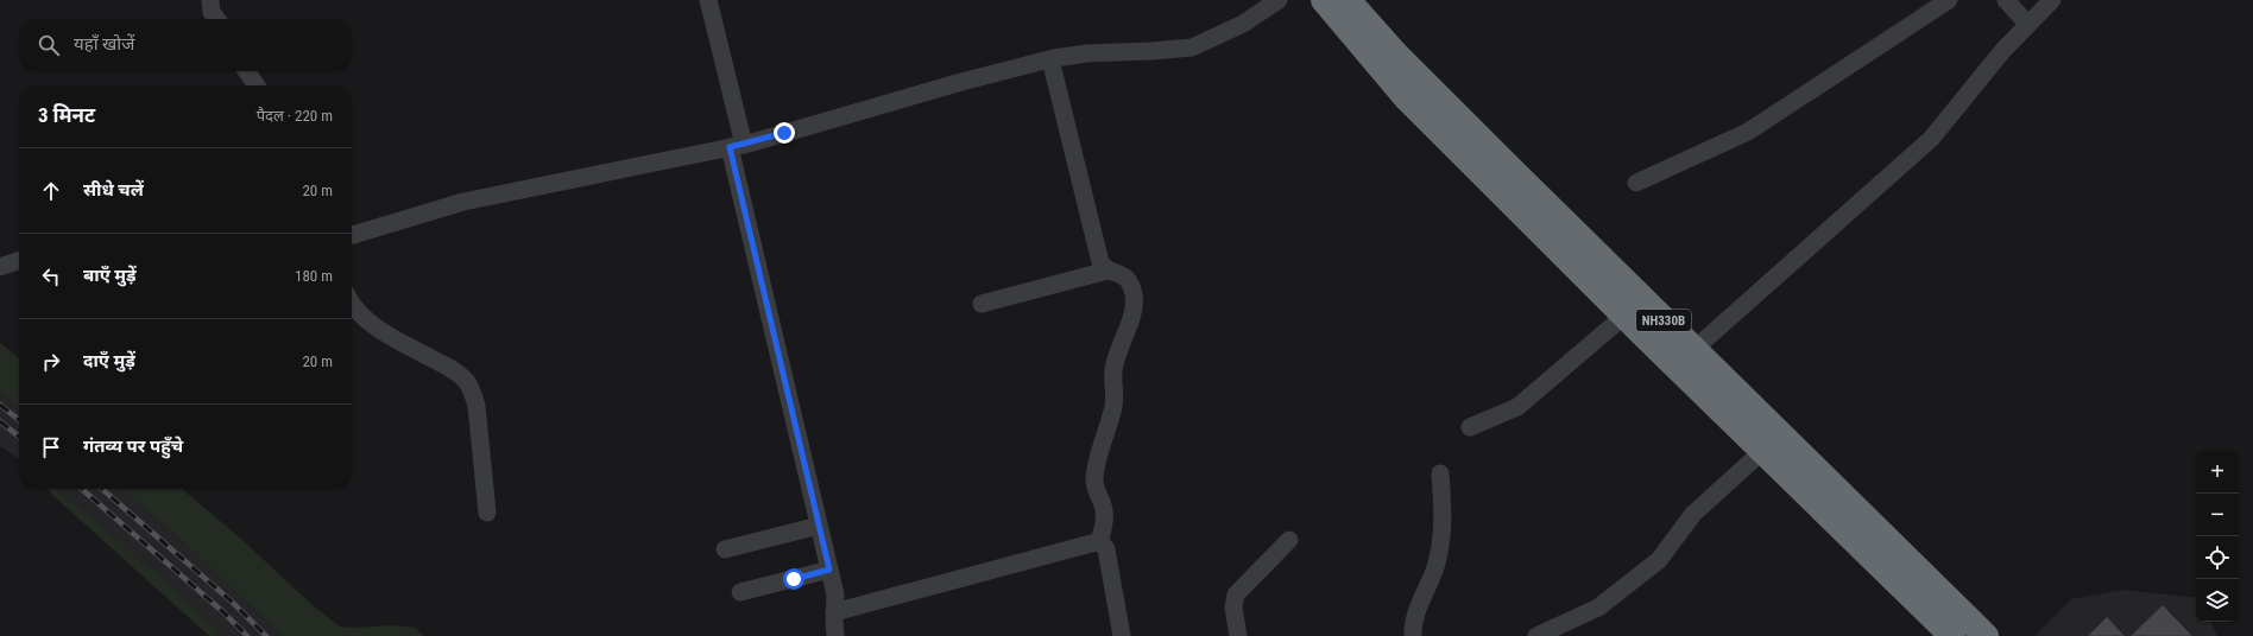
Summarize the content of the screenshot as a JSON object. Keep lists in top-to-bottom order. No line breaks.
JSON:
{"streets":{"highway":["NH330B"]},"page":{"search":"यहाँ खोजें","heading":["3 मिनट","पैदल · 220 m"],"list":[["सीधे चलें","20 m"],["बाएँ मुड़ें","180 m"],["दाएँ मुड़ें","20 m"],"गंतव्य पर पहुँचे"],"map_buttons":["+","−"]}}
